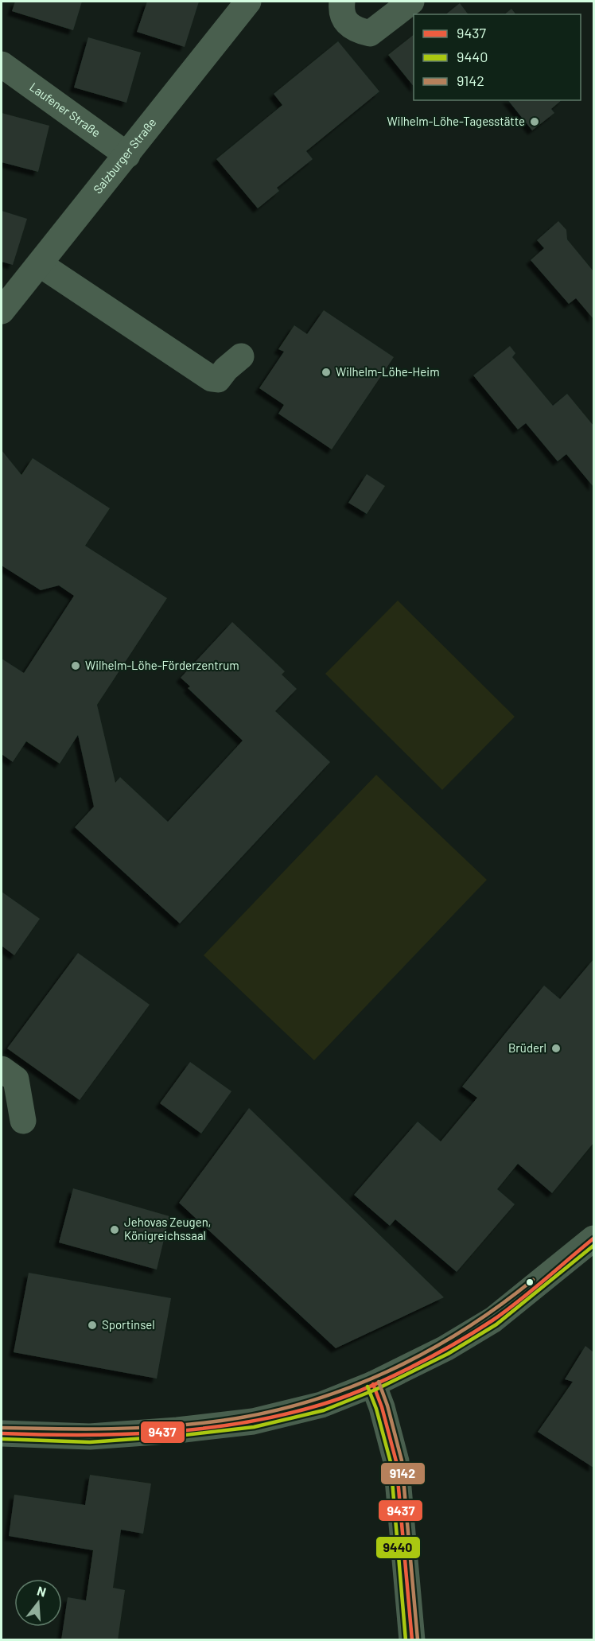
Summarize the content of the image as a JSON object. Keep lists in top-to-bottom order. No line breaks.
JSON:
{"streets":{"street":["Laufener Straße","Salzburger Straße"]},"crossings":[["Laufener Straße","Salzburger Straße"]],"places":["Wilhelm-Löhe-Tagesstätte","Wilhelm-Löhe-Heim","Wilhelm-Löhe-Förderzentrum","Brüderl","Jehovas Zeugen, Königreichssaal","Sportinsel"],"lines":["transit line 9437","transit line 9440","transit line 9142"],"legend":["9437","9440","9142"],"north":"top"}
